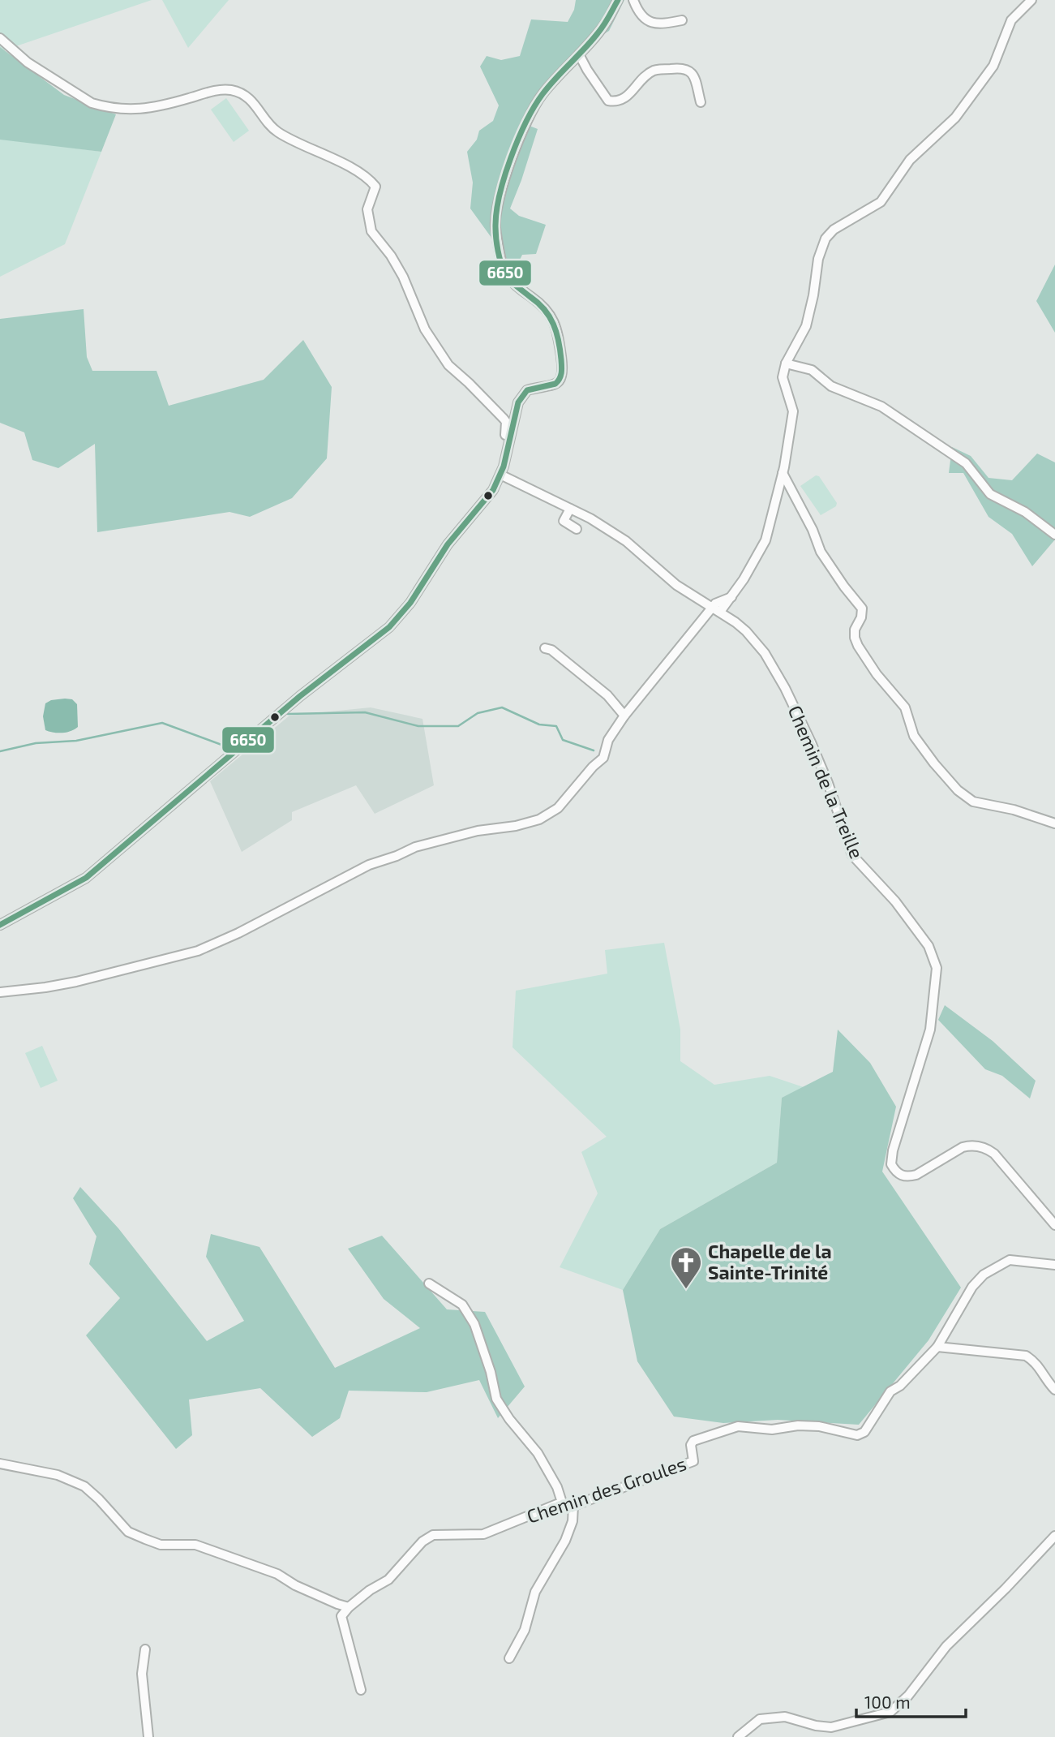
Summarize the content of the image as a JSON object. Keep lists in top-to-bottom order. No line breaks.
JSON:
{"streets":{"street":["Chemin de la Treille","Chemin des Groules"]},"places":{"church":["Chapelle de la Sainte-Trinité"]},"lines":["transit line 6650"],"scale_bar":"100 m"}
